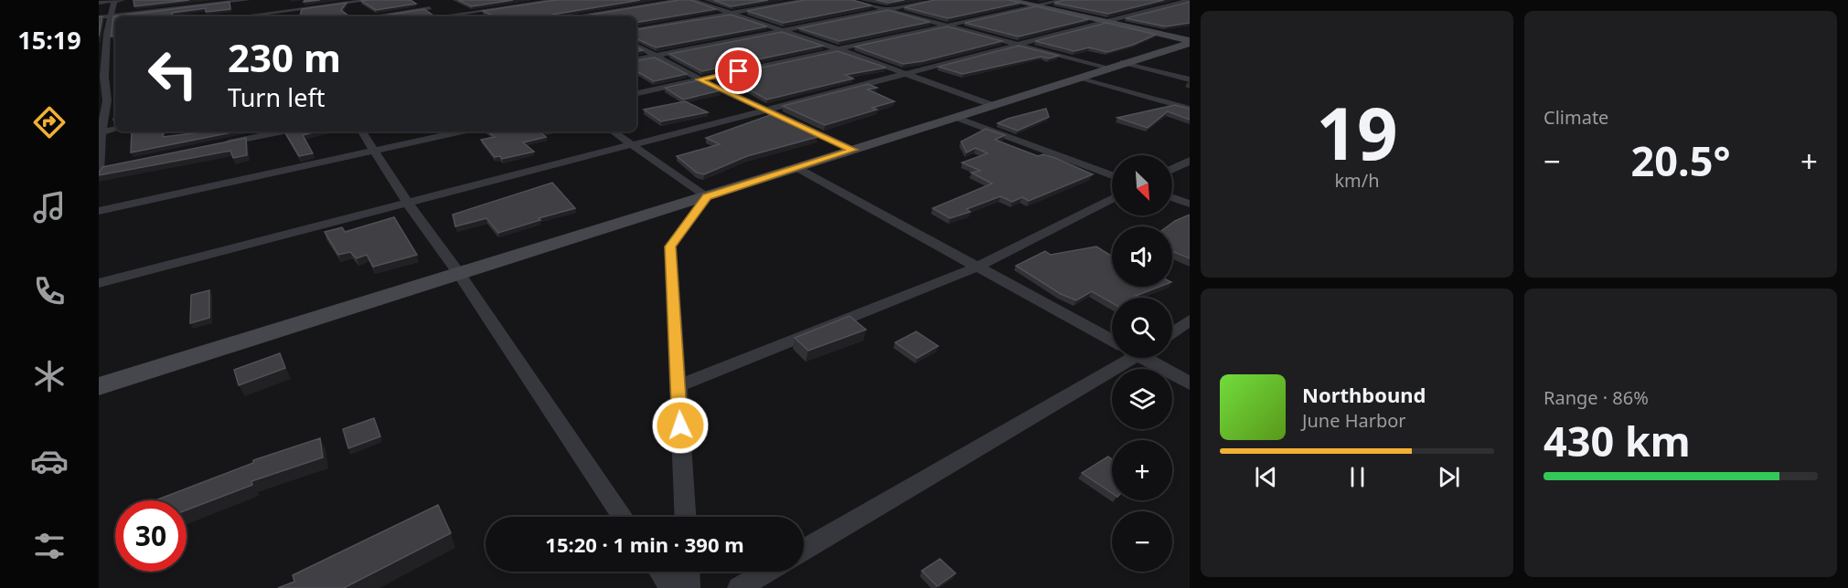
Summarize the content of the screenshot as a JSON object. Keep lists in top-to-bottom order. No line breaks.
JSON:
{"north":"bottom right","page":{"tabs":"15:19","tile":[["19","km/h"],"Climate",["Range · 86%","430 km"]],"turn":["230 m","Turn left"],"heat":["−","20.5°","+"],"map_buttons":["+","−"],"song":["Northbound","June Harbor"],"limit":"30","trip":"15:20 · 1 min · 390 m"}}
